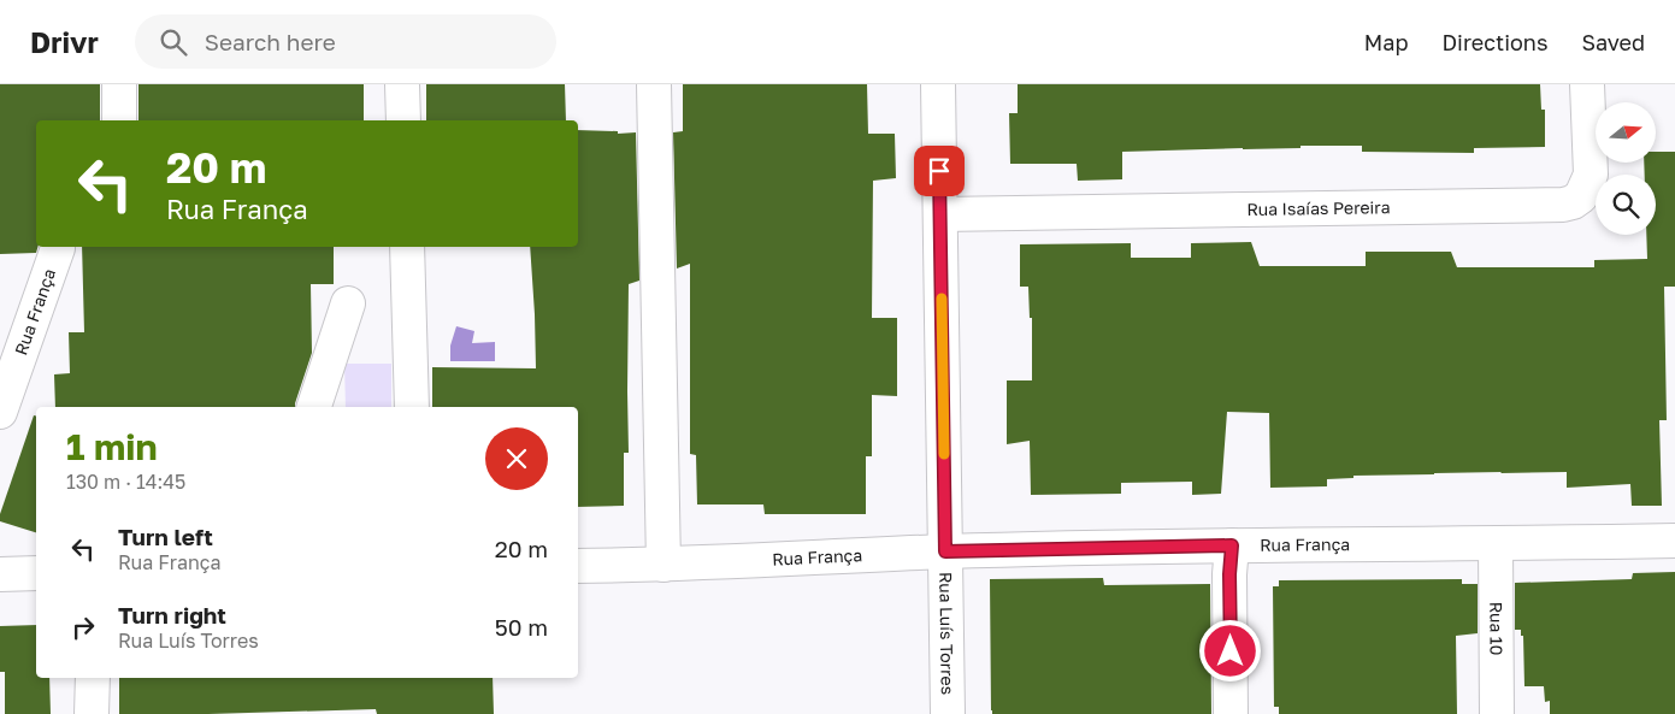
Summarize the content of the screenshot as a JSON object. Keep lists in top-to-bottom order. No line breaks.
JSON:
{"streets":{"street":["Rua Isaías Pereira","Rua França","Rua 10","Rua Luís Torres"]},"crossings":[["Rua Isaías Pereira","Rua Luís Torres"],["Rua França","Rua 10"],["Rua França","Rua Luís Torres"]],"north":"right","page":{"header":"Drivr","search":"Search here","nav":["Map","Directions","Saved"],"turn":["20 m","Rua França"],"heading":["1 min","130 m · 14:45"],"list":[{"name":"Turn left","note":"Rua França","value":"20 m"},{"name":"Turn right","note":"Rua Luís Torres","value":"50 m"}]}}
